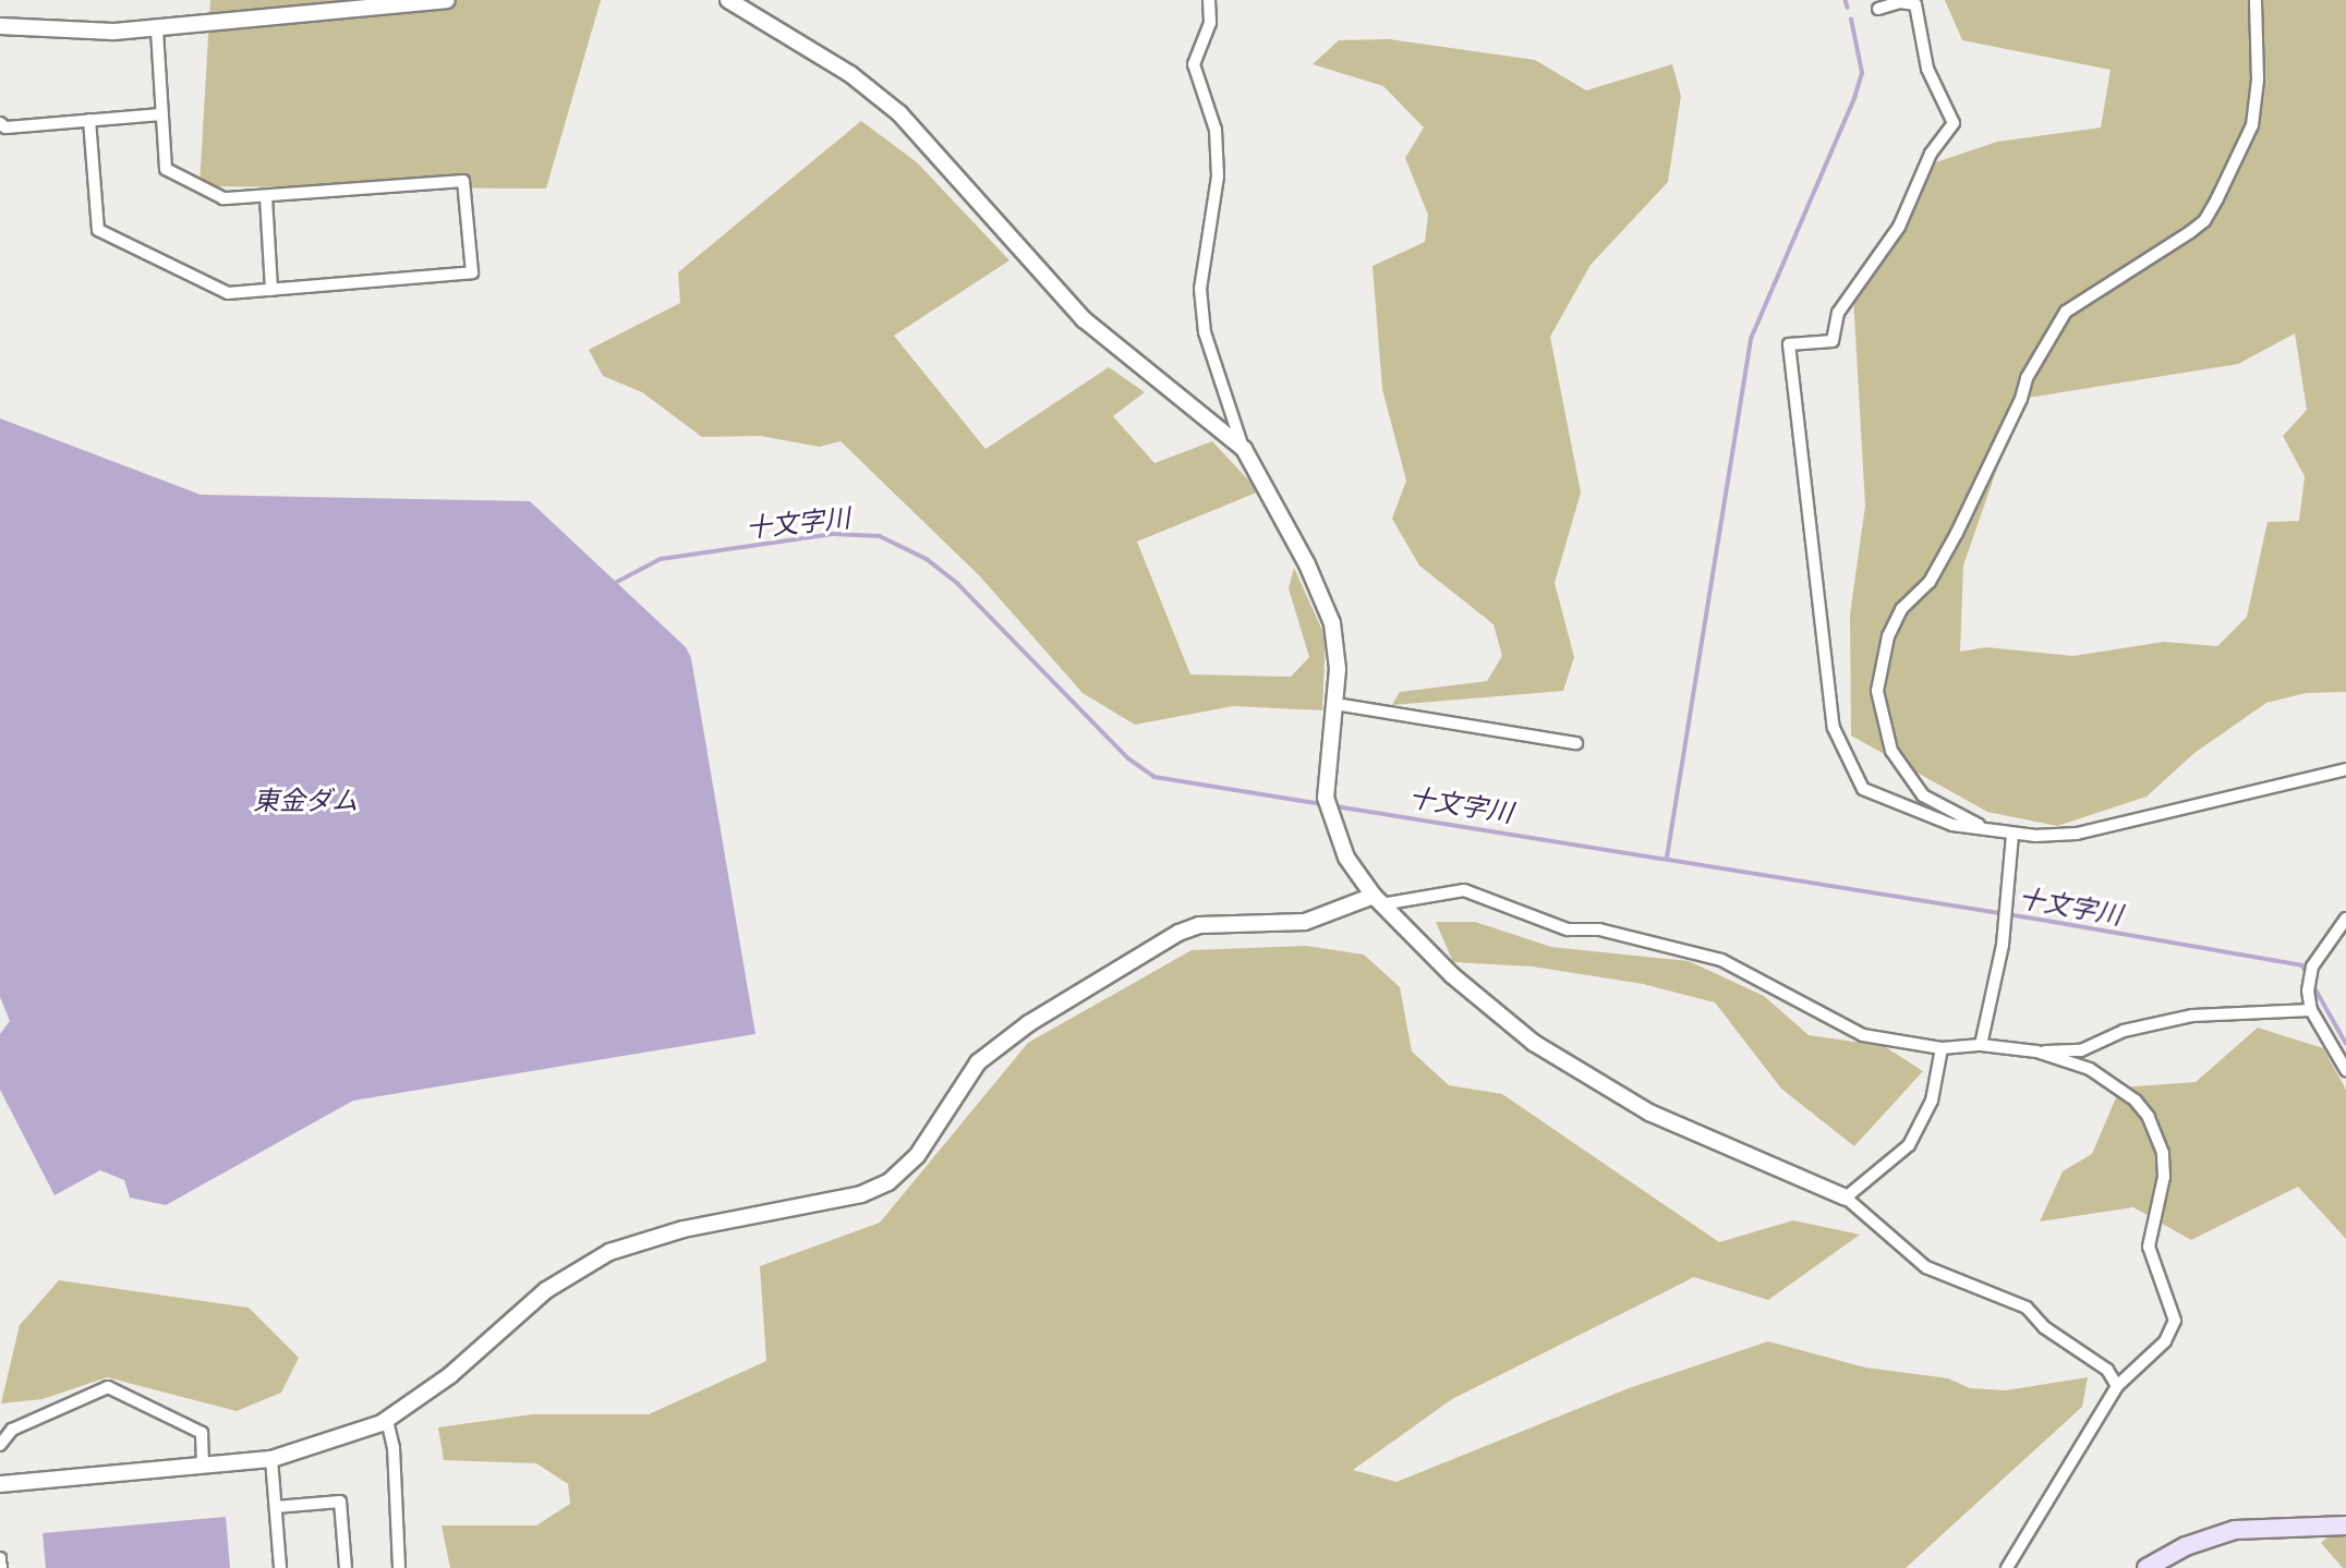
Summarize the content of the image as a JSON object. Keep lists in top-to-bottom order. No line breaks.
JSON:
{"water":["十文字川","東金ダム"]}
